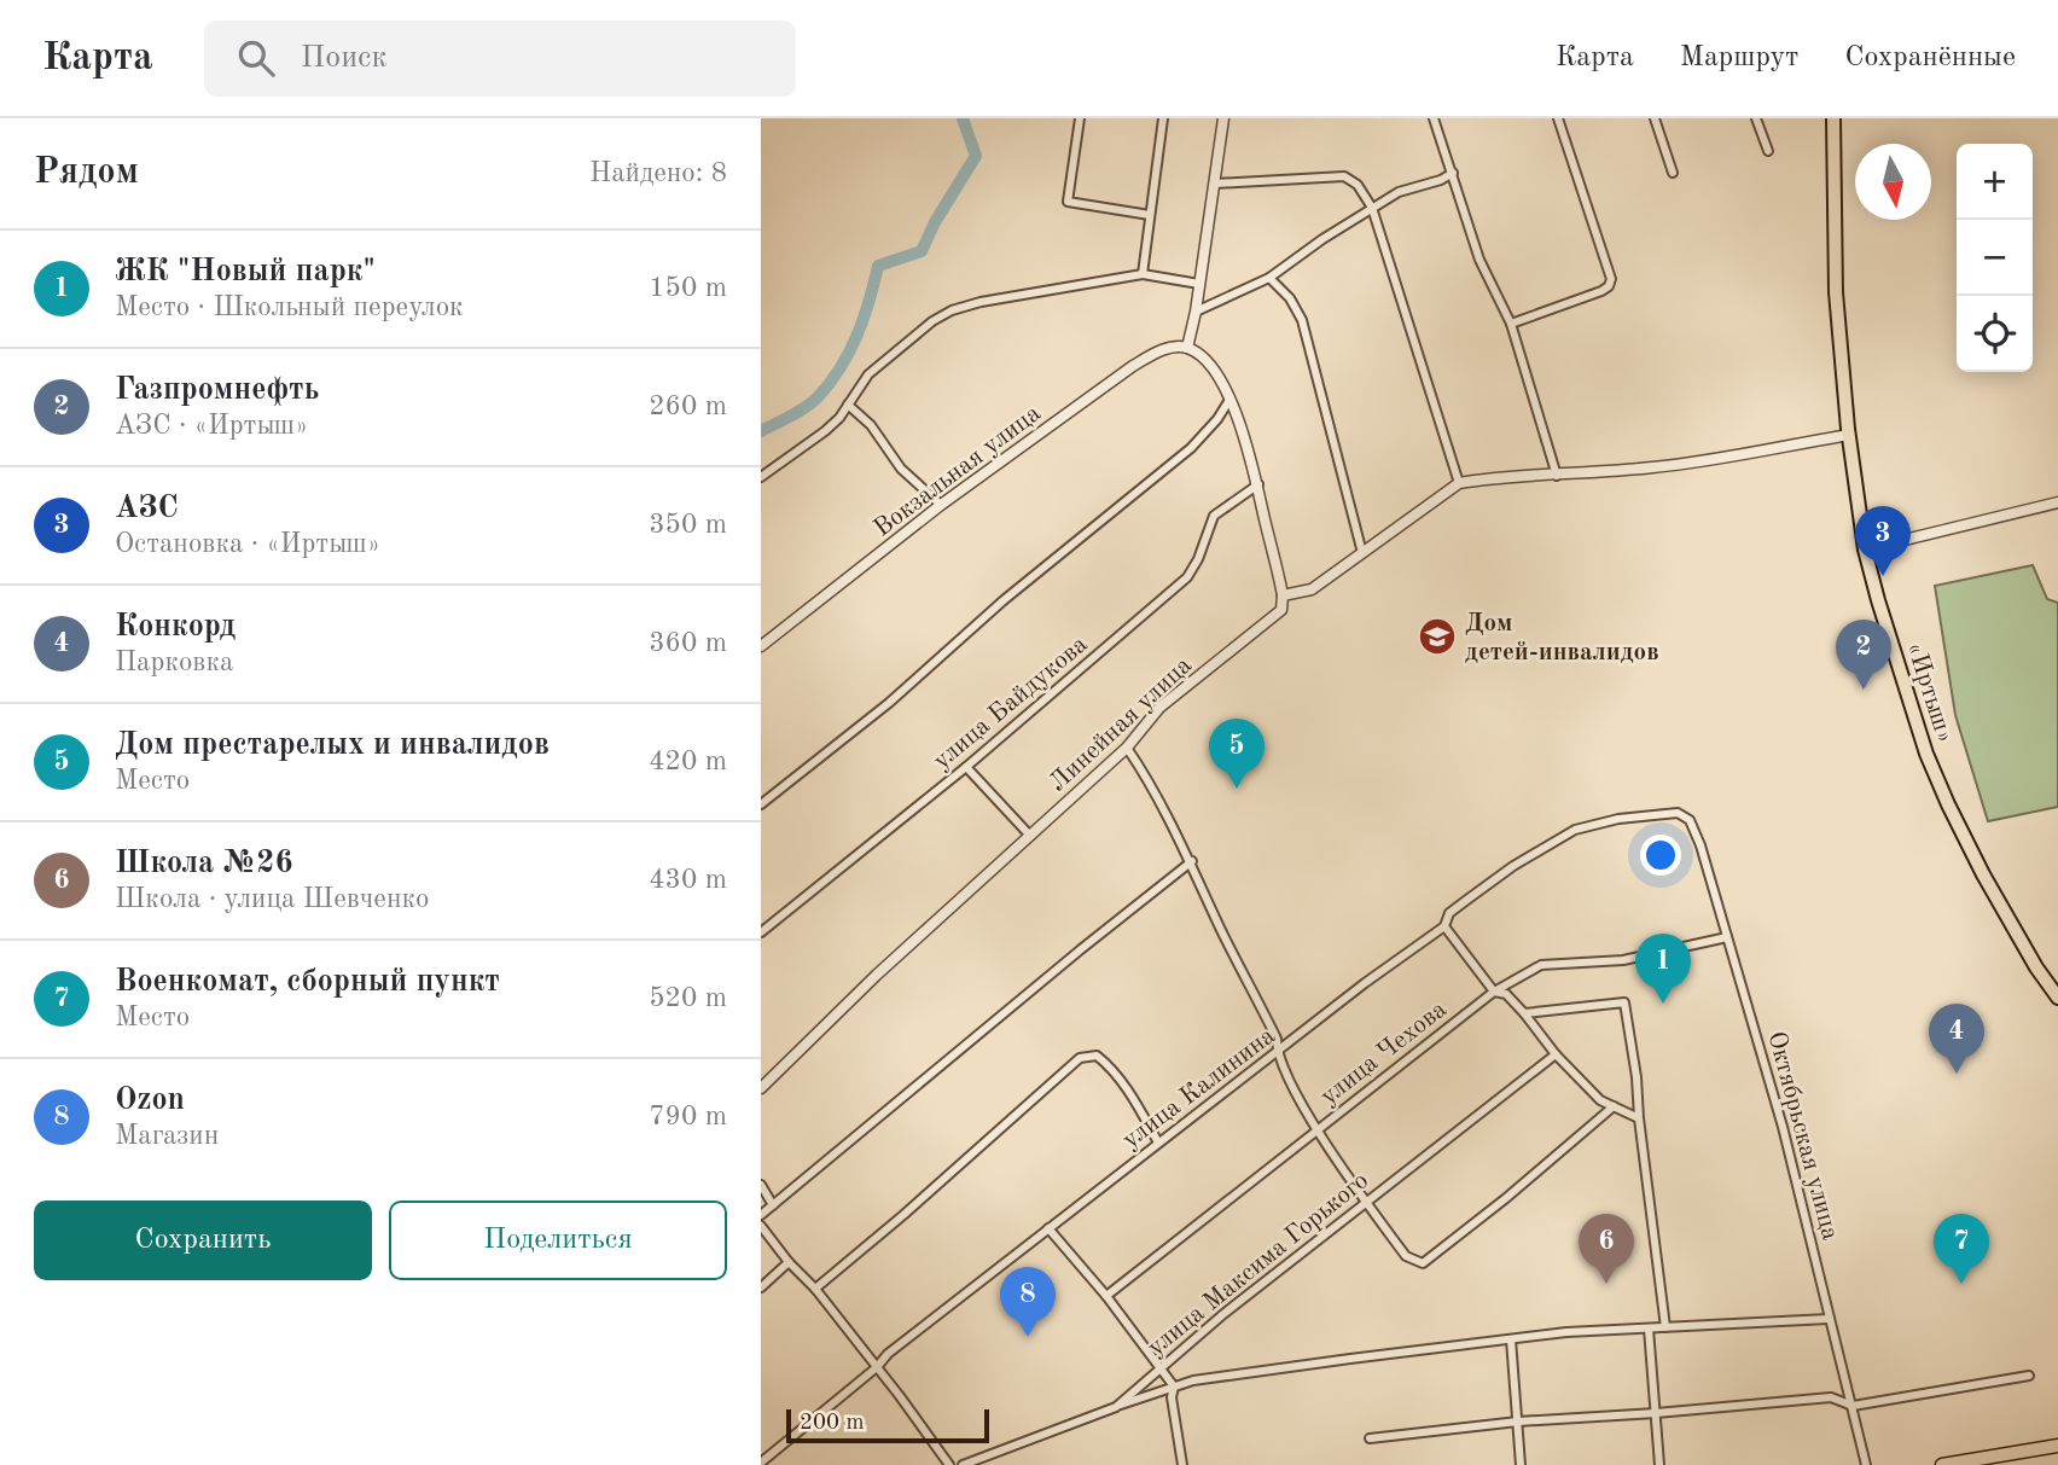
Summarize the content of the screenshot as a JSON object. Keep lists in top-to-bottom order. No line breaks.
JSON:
{"streets":{"highway":["«Иртыш»"],"street":["Вокзальная улица","улица Байдукова","Линейная улица","улица Чехова","улица Калинина","Октябрьская улица","улица Максима Горького"]},"crossings":[["улица Чехова","Октябрьская улица"],["улица Калинина","Октябрьская улица"]],"places":{"school or university":["Дом детей-инвалидов"]},"scale_bar":"200 m","north":"bottom","page":{"header":"Карта","search":"Поиск","nav":["Карта","Маршрут","Сохранённые"],"heading":["Рядом","Найдено: 8"],"map_buttons":["+","−"],"list":[{"mark":"1","name":"ЖК \"Новый парк\"","note":"Место · Школьный переулок","value":"150 m"},{"mark":"2","name":"Газпромнефть","note":"АЗС · «Иртыш»","value":"260 m"},{"mark":"3","name":"АЗС","note":"Остановка · «Иртыш»","value":"350 m"},{"mark":"4","name":"Конкорд","note":"Парковка","value":"360 m"},{"mark":"5","name":"Дом престарелых и инвалидов","note":"Место","value":"420 m"},{"mark":"6","name":"Школа №26","note":"Школа · улица Шевченко","value":"430 m"},{"mark":"7","name":"Военкомат, сборный пункт","note":"Место","value":"520 m"},{"mark":"8","name":"Ozon","note":"Магазин","value":"790 m"}],"pins":["3","2","5","1","4","6","7","8"],"buttons":["Сохранить","Поделиться"],"scale":"200 m"}}
